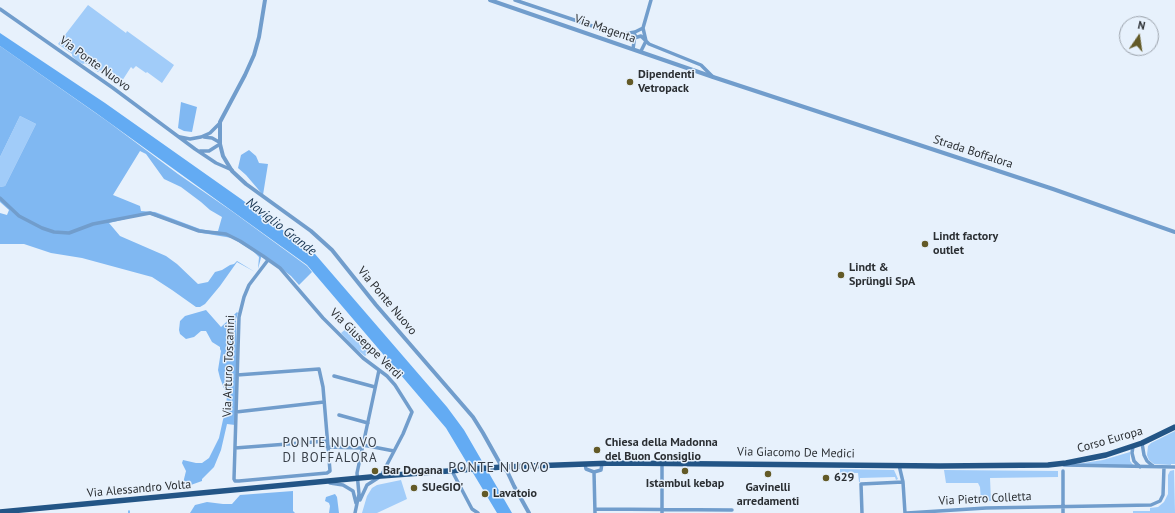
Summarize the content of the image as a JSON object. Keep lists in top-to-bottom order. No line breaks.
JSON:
{"streets":{"main road":["Corso Europa","Via Giacomo De Medici","Via Alessandro Volta"],"street":["Via Magenta","Via Ponte Nuovo","Strada Boffalora","Via Giuseppe Verdi","Via Arturo Toscanini","Via Pietro Colletta"]},"crossings":[["Via Magenta","Strada Boffalora"],["Via Ponte Nuovo","Via Giacomo De Medici"],["Via Giuseppe Verdi","Via Arturo Toscanini"],["Via Giuseppe Verdi","Via Alessandro Volta"],["Corso Europa","Via Giacomo De Medici"],["Via Giacomo De Medici","Via Alessandro Volta"]],"districts":["PONTE NUOVO DI BOFFALORA","PONTE NUOVO"],"water":["Naviglio Grande"],"places":["Dipendenti Vetropack","Lindt factory outlet","Lindt & Sprüngli SpA","Chiesa della Madonna del Buon Consiglio","Bar Dogana","Istambul kebap","Gavinelli arredamenti","629","SUeGIO'","Lavatoio"],"north":"top"}
